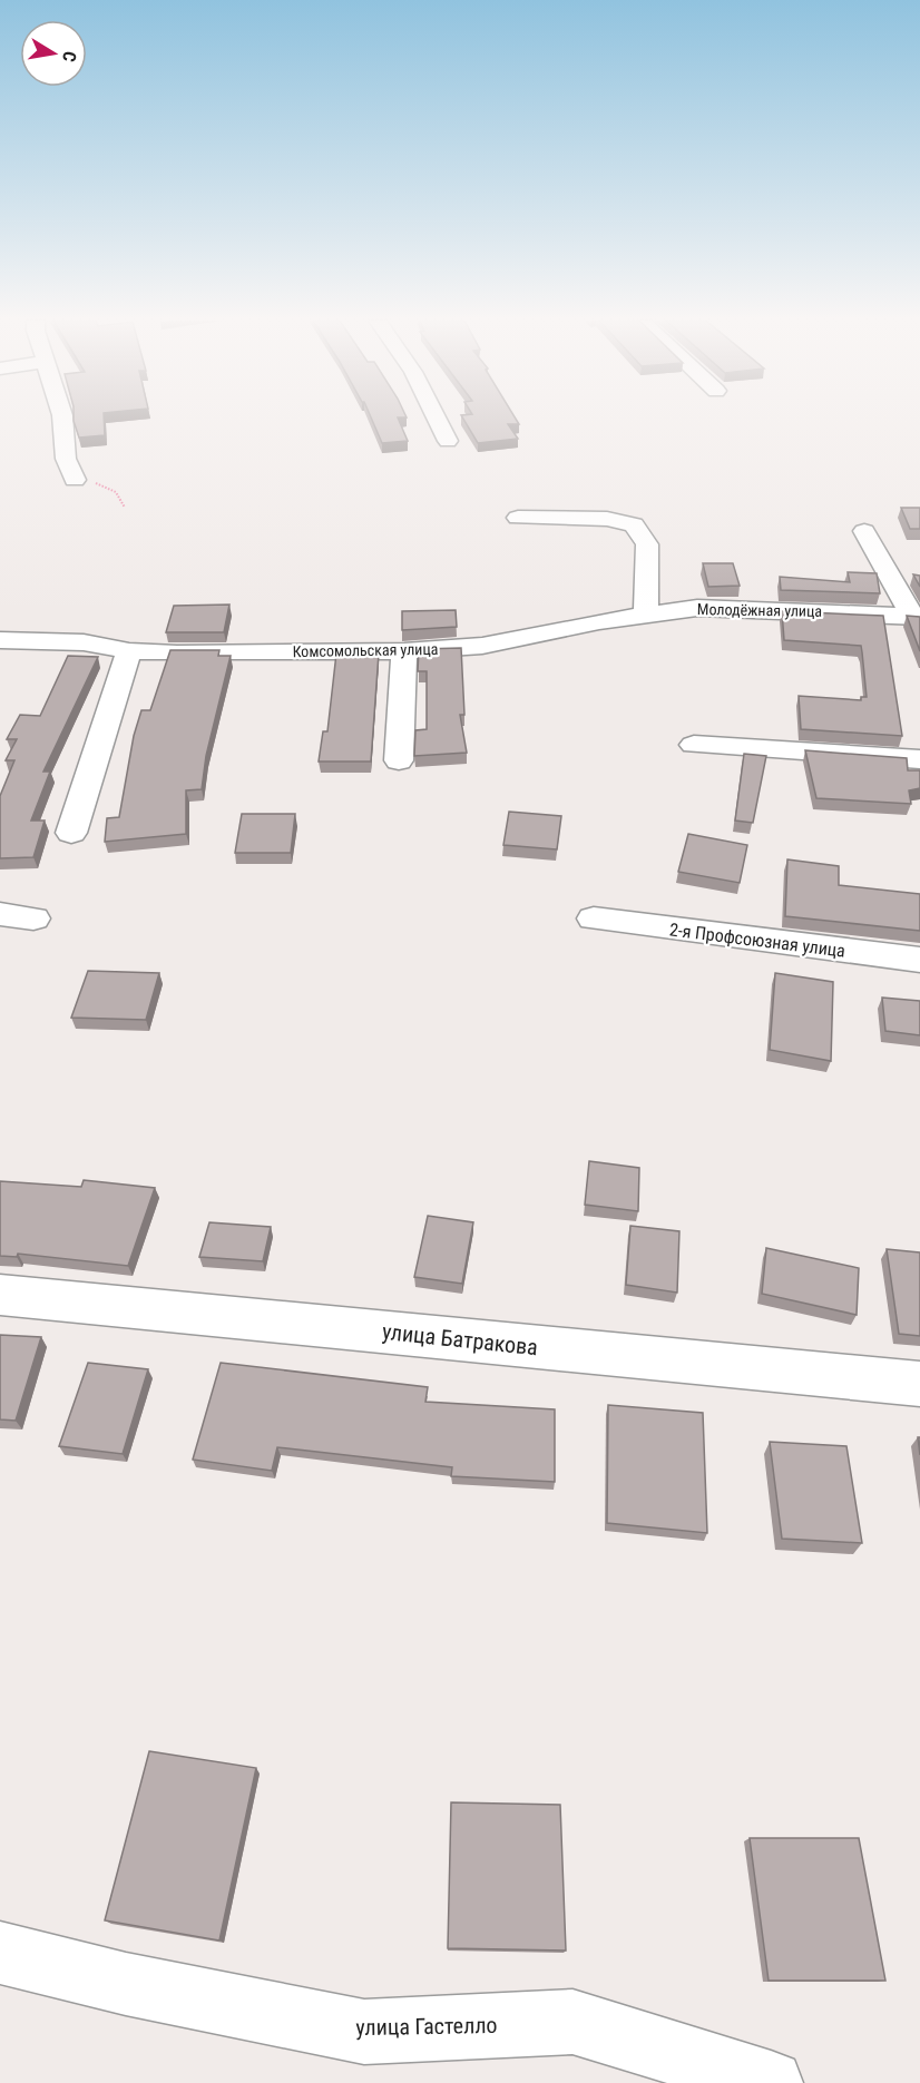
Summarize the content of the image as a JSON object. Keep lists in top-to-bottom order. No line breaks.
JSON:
{"streets":{"street":["Молодёжная улица","Комсомольская улица","2-я Профсоюзная улица","улица Батракова","улица Гастелло"]},"crossings":[["Молодёжная улица","Комсомольская улица"]],"north":"right"}
